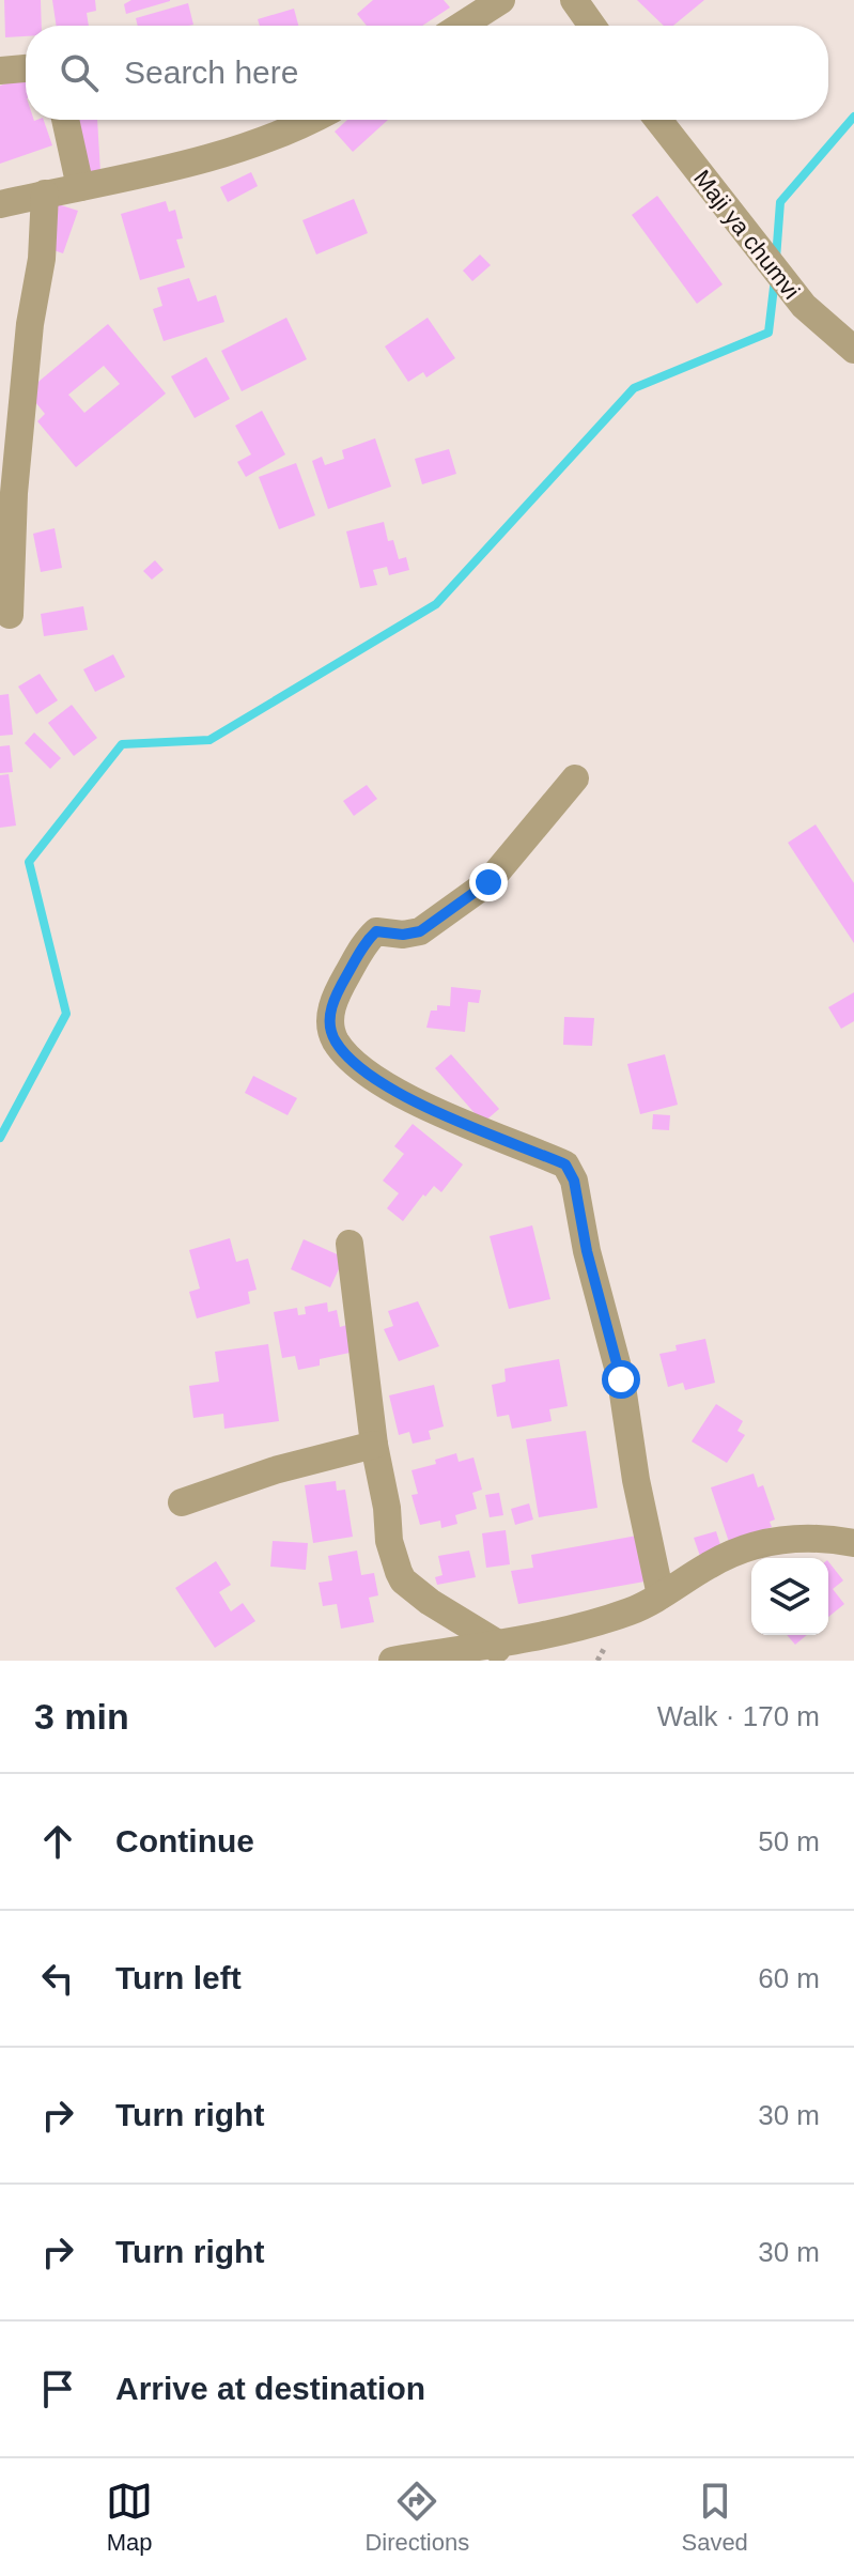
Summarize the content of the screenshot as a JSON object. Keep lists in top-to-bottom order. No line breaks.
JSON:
{"streets":{"street":["Maji ya chumvi"]},"page":{"search":"Search here","heading":["3 min","Walk · 170 m"],"list":[["Continue","50 m"],["Turn left","60 m"],["Turn right","30 m"],["Turn right","30 m"],"Arrive at destination"],"nav":["Map","Directions","Saved"]}}
